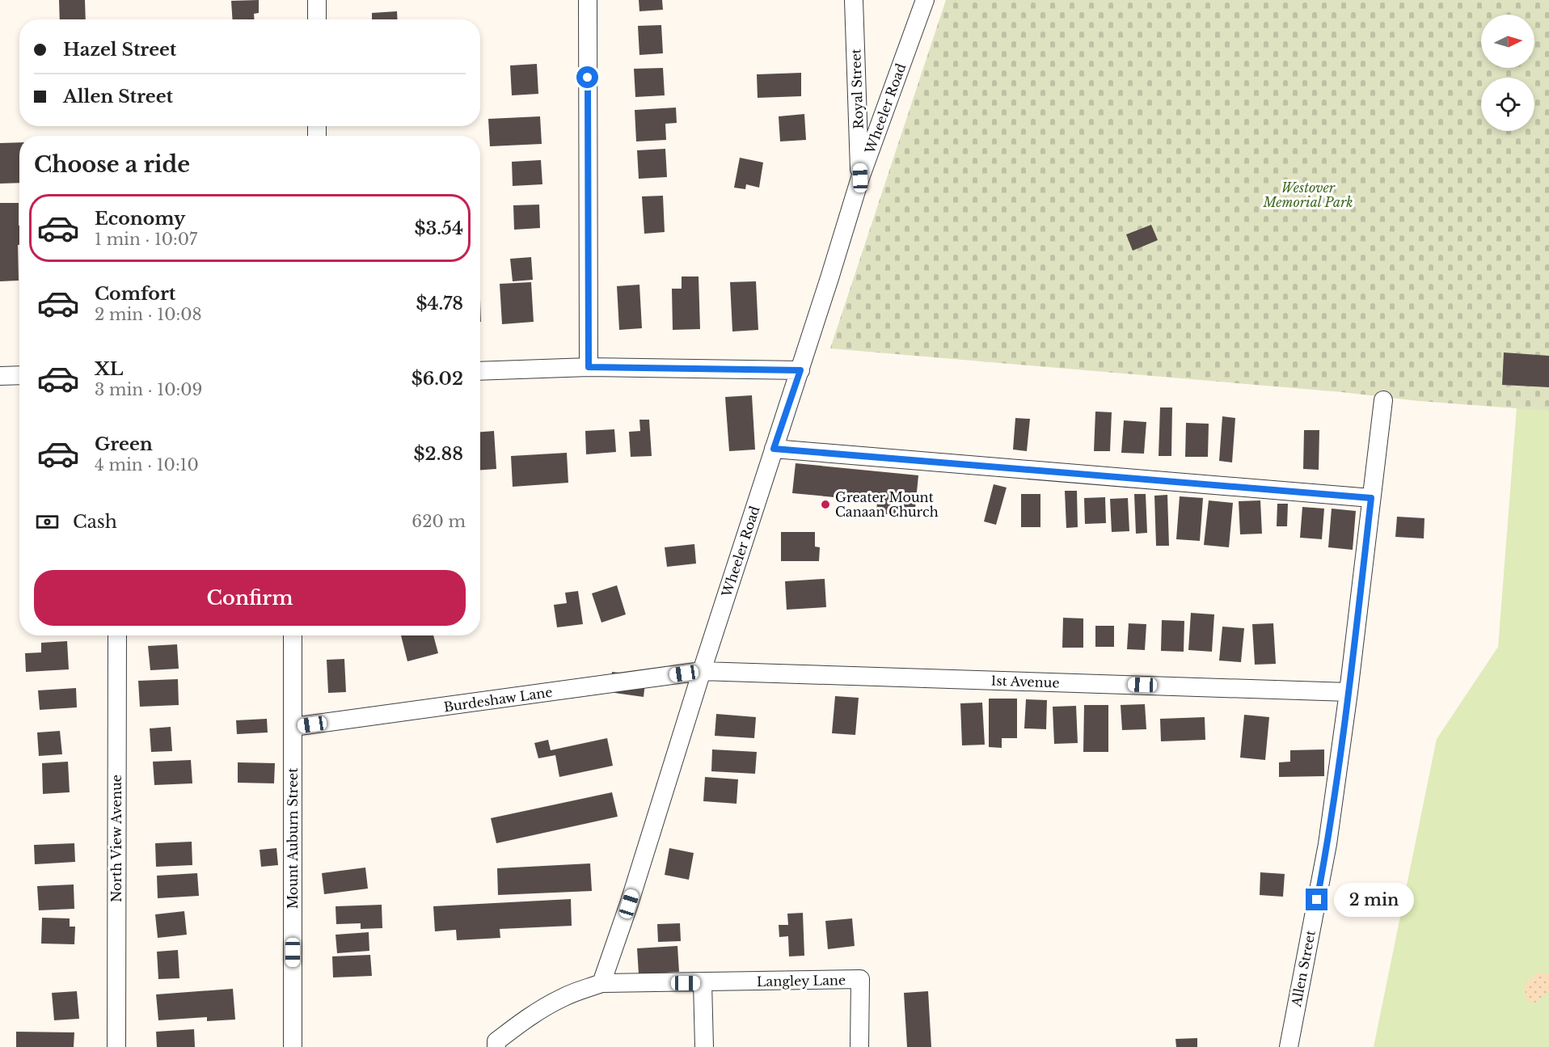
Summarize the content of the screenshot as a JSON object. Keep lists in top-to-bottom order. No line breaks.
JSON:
{"streets":{"street":["Royal Street","Wheeler Road","1st Avenue","Burdeshaw Lane","North View Avenue","Mount Auburn Street","Allen Street","Langley Lane"]},"crossings":[["Royal Street","Wheeler Road"],["Wheeler Road","1st Avenue"],["Wheeler Road","Burdeshaw Lane"],["1st Avenue","Burdeshaw Lane"],["1st Avenue","Allen Street"],["Burdeshaw Lane","Mount Auburn Street"]],"parks":["Westover Memorial Park"],"places":["Greater Mount Canaan Church"],"north":"right","page":{"banner":["Hazel Street","Allen Street"],"heading":"Choose a ride","list":[{"name":"Economy","note":"1 min · 10:07","value":"$3.54"},{"name":"Comfort","note":"2 min · 10:08","value":"$4.78"},{"name":"XL","note":"3 min · 10:09","value":"$6.02"},{"name":"Green","note":"4 min · 10:10","value":"$2.88"}],"pay":["Cash","620 m"],"buttons":"Confirm","bubble":"2 min"}}
